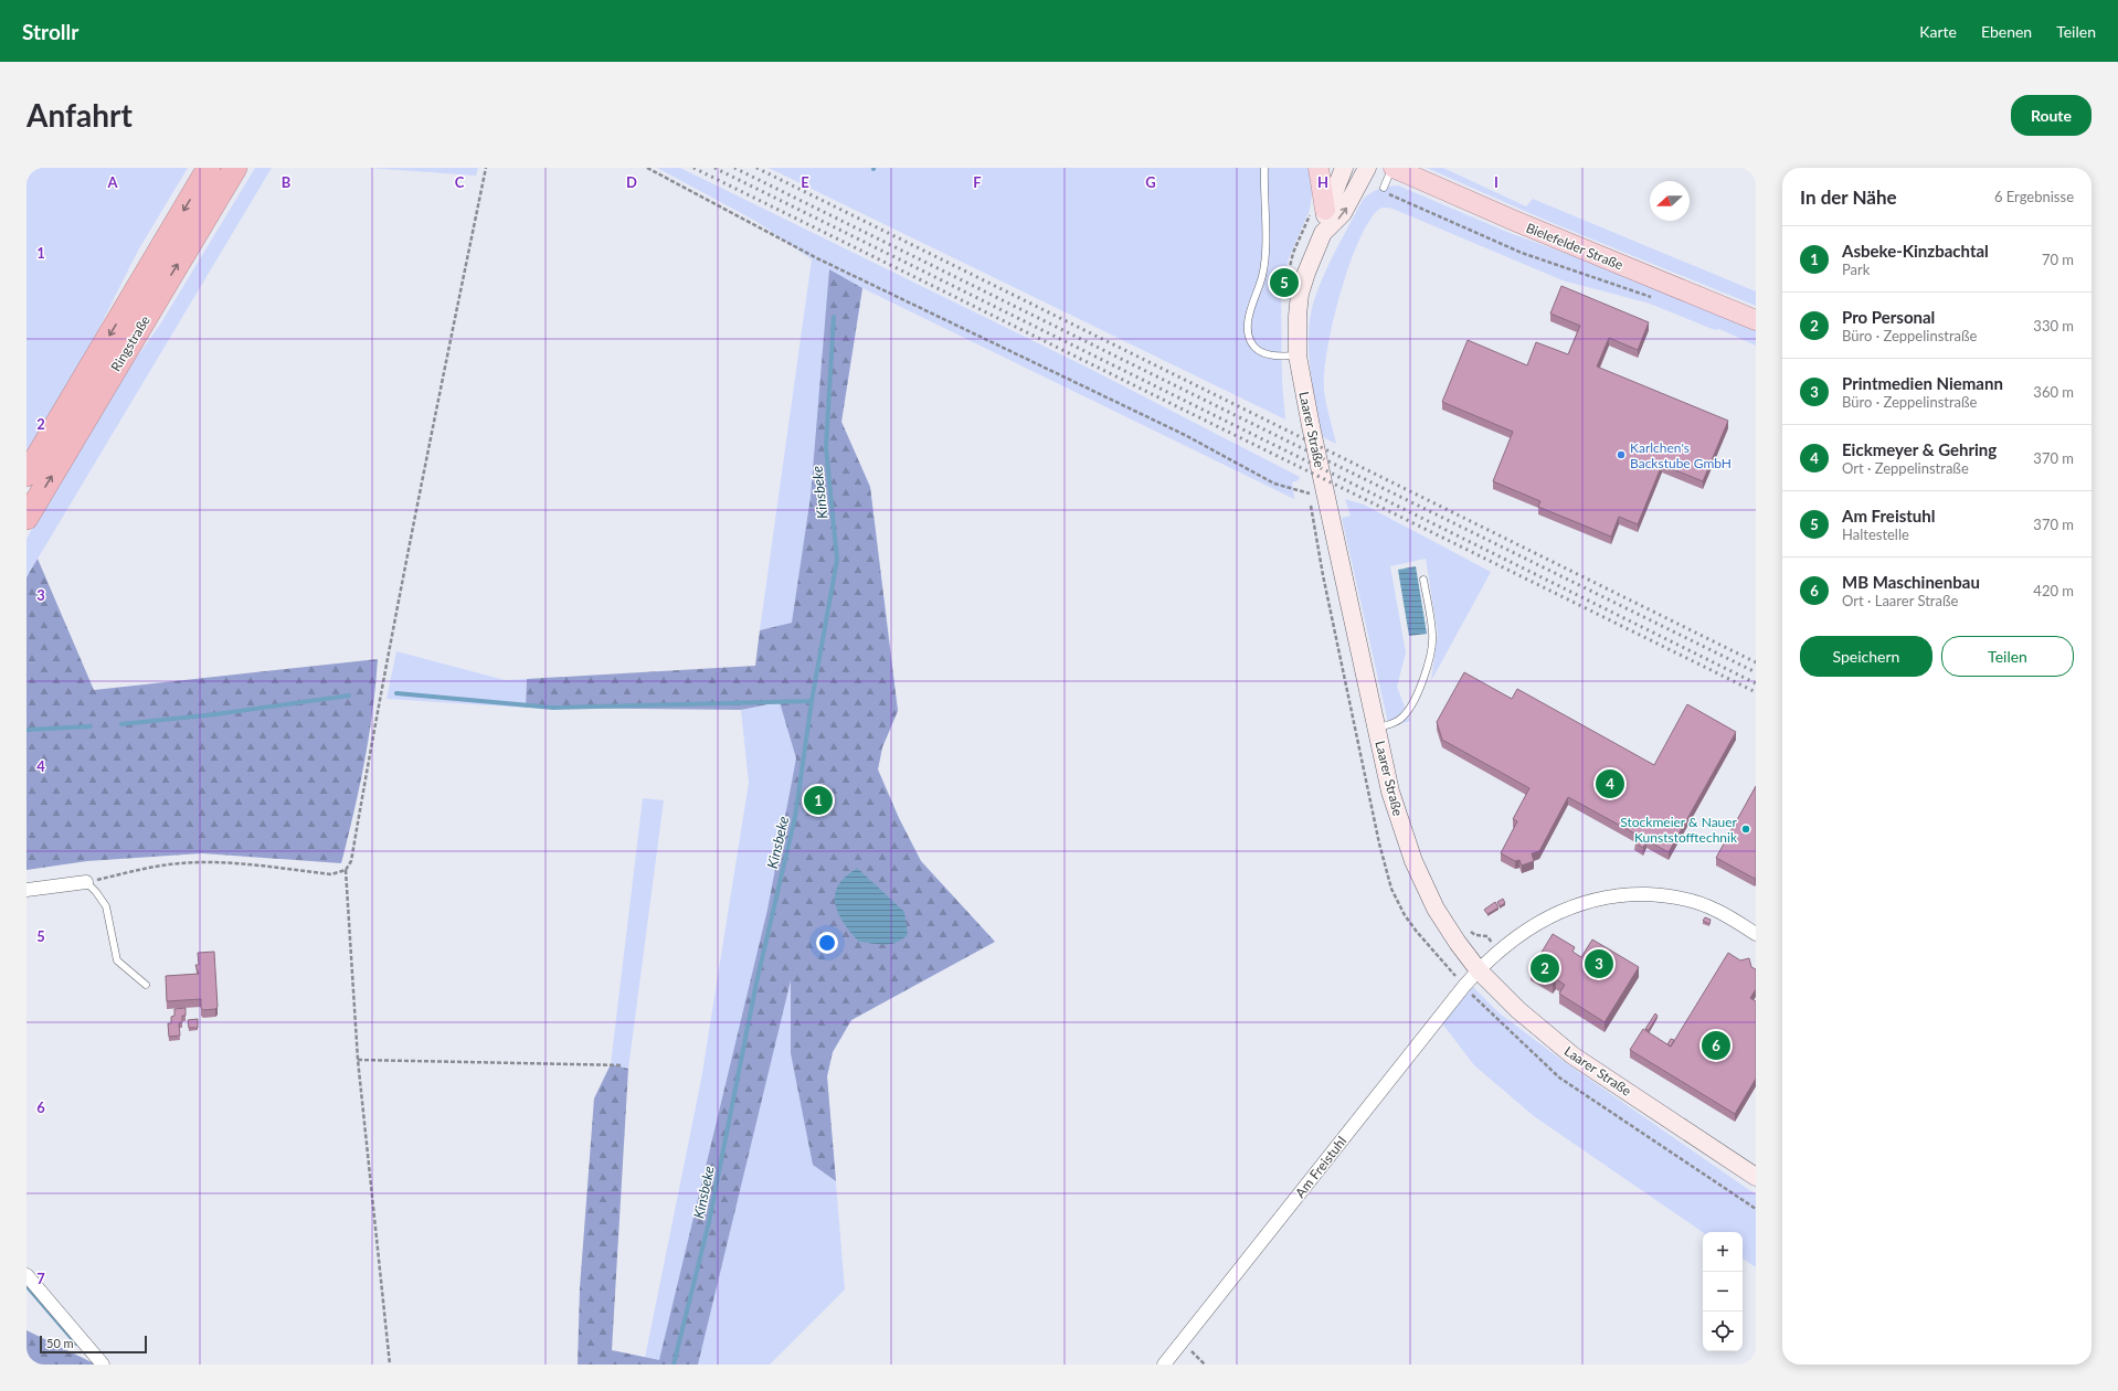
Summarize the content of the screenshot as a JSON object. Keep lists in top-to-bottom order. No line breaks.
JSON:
{"streets":{"highway":["Ringstraße"],"main road":["Bielefelder Straße","Laarer Straße"],"street":["Am Freistuhl"]},"crossings":[["Laarer Straße","Am Freistuhl"]],"water":["Kinsbeke"],"places":["Karlchen's Backstube GmbH","Stockmeier & Nauer Kunststofftechnik"],"scale_bar":"50 m","north":"left","page":{"header":"Strollr","nav":["Karte","Ebenen","Teilen"],"buttons":["Route",["Speichern","Teilen"]],"title":"Anfahrt","heading":["In der Nähe","6 Ergebnisse"],"list":[{"mark":"1","name":"Asbeke-Kinzbachtal","note":"Park","value":"70 m"},{"mark":"2","name":"Pro Personal","note":"Büro · Zeppelinstraße","value":"330 m"},{"mark":"3","name":"Printmedien Niemann","note":"Büro · Zeppelinstraße","value":"360 m"},{"mark":"4","name":"Eickmeyer & Gehring","note":"Ort · Zeppelinstraße","value":"370 m"},{"mark":"5","name":"Am Freistuhl","note":"Haltestelle","value":"370 m"},{"mark":"6","name":"MB Maschinenbau","note":"Ort · Laarer Straße","value":"420 m"}],"pins":["5","4","1","3","2","6"],"map_buttons":["+","−"],"scale":"50 m"},"grid":{"columns":["A","B","C","D","E","F","G","H","I"],"rows":["1","2","3","4","5","6","7"]}}
